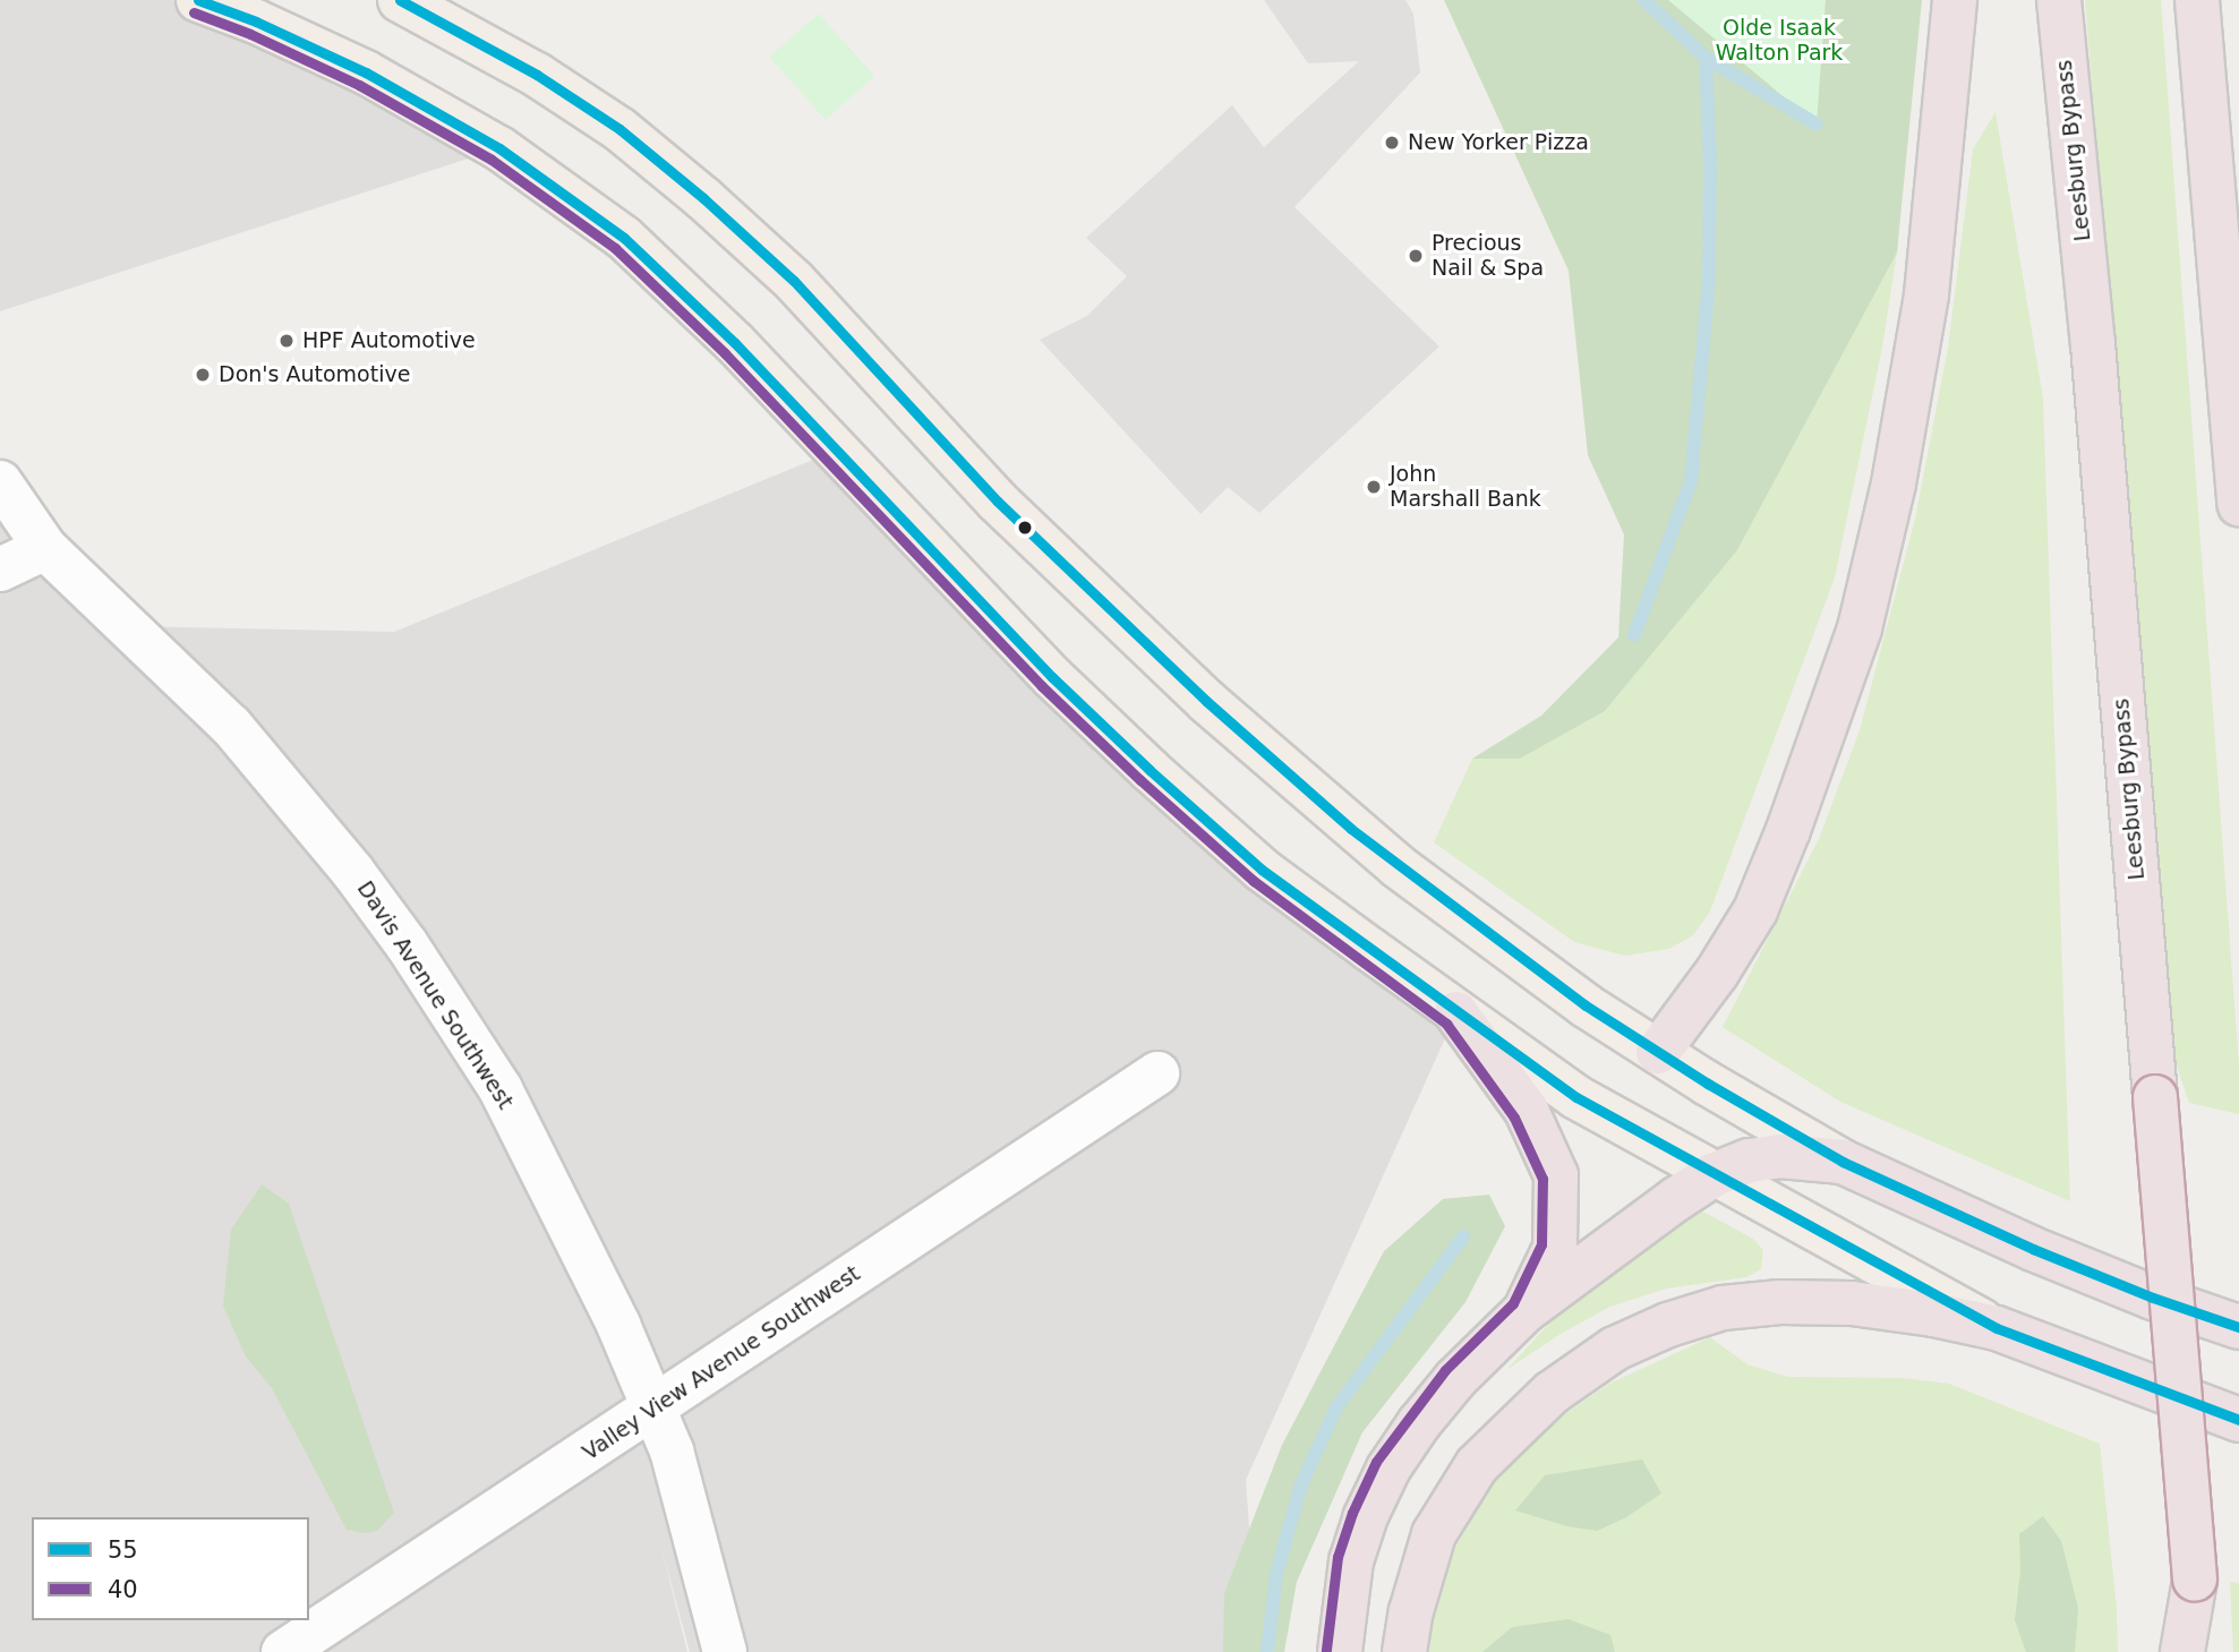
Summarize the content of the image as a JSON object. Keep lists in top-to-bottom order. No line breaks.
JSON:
{"streets":{"highway":["Leesburg Bypass"],"street":["Davis Avenue Southwest","Valley View Avenue Southwest"]},"crossings":[["Davis Avenue Southwest","Valley View Avenue Southwest"]],"parks":["Olde Isaak Walton Park"],"places":["New Yorker Pizza","Precious Nail & Spa","HPF Automotive","Don's Automotive","John Marshall Bank"],"lines":["transit line 55","transit line 40"],"legend":["55","40"]}
